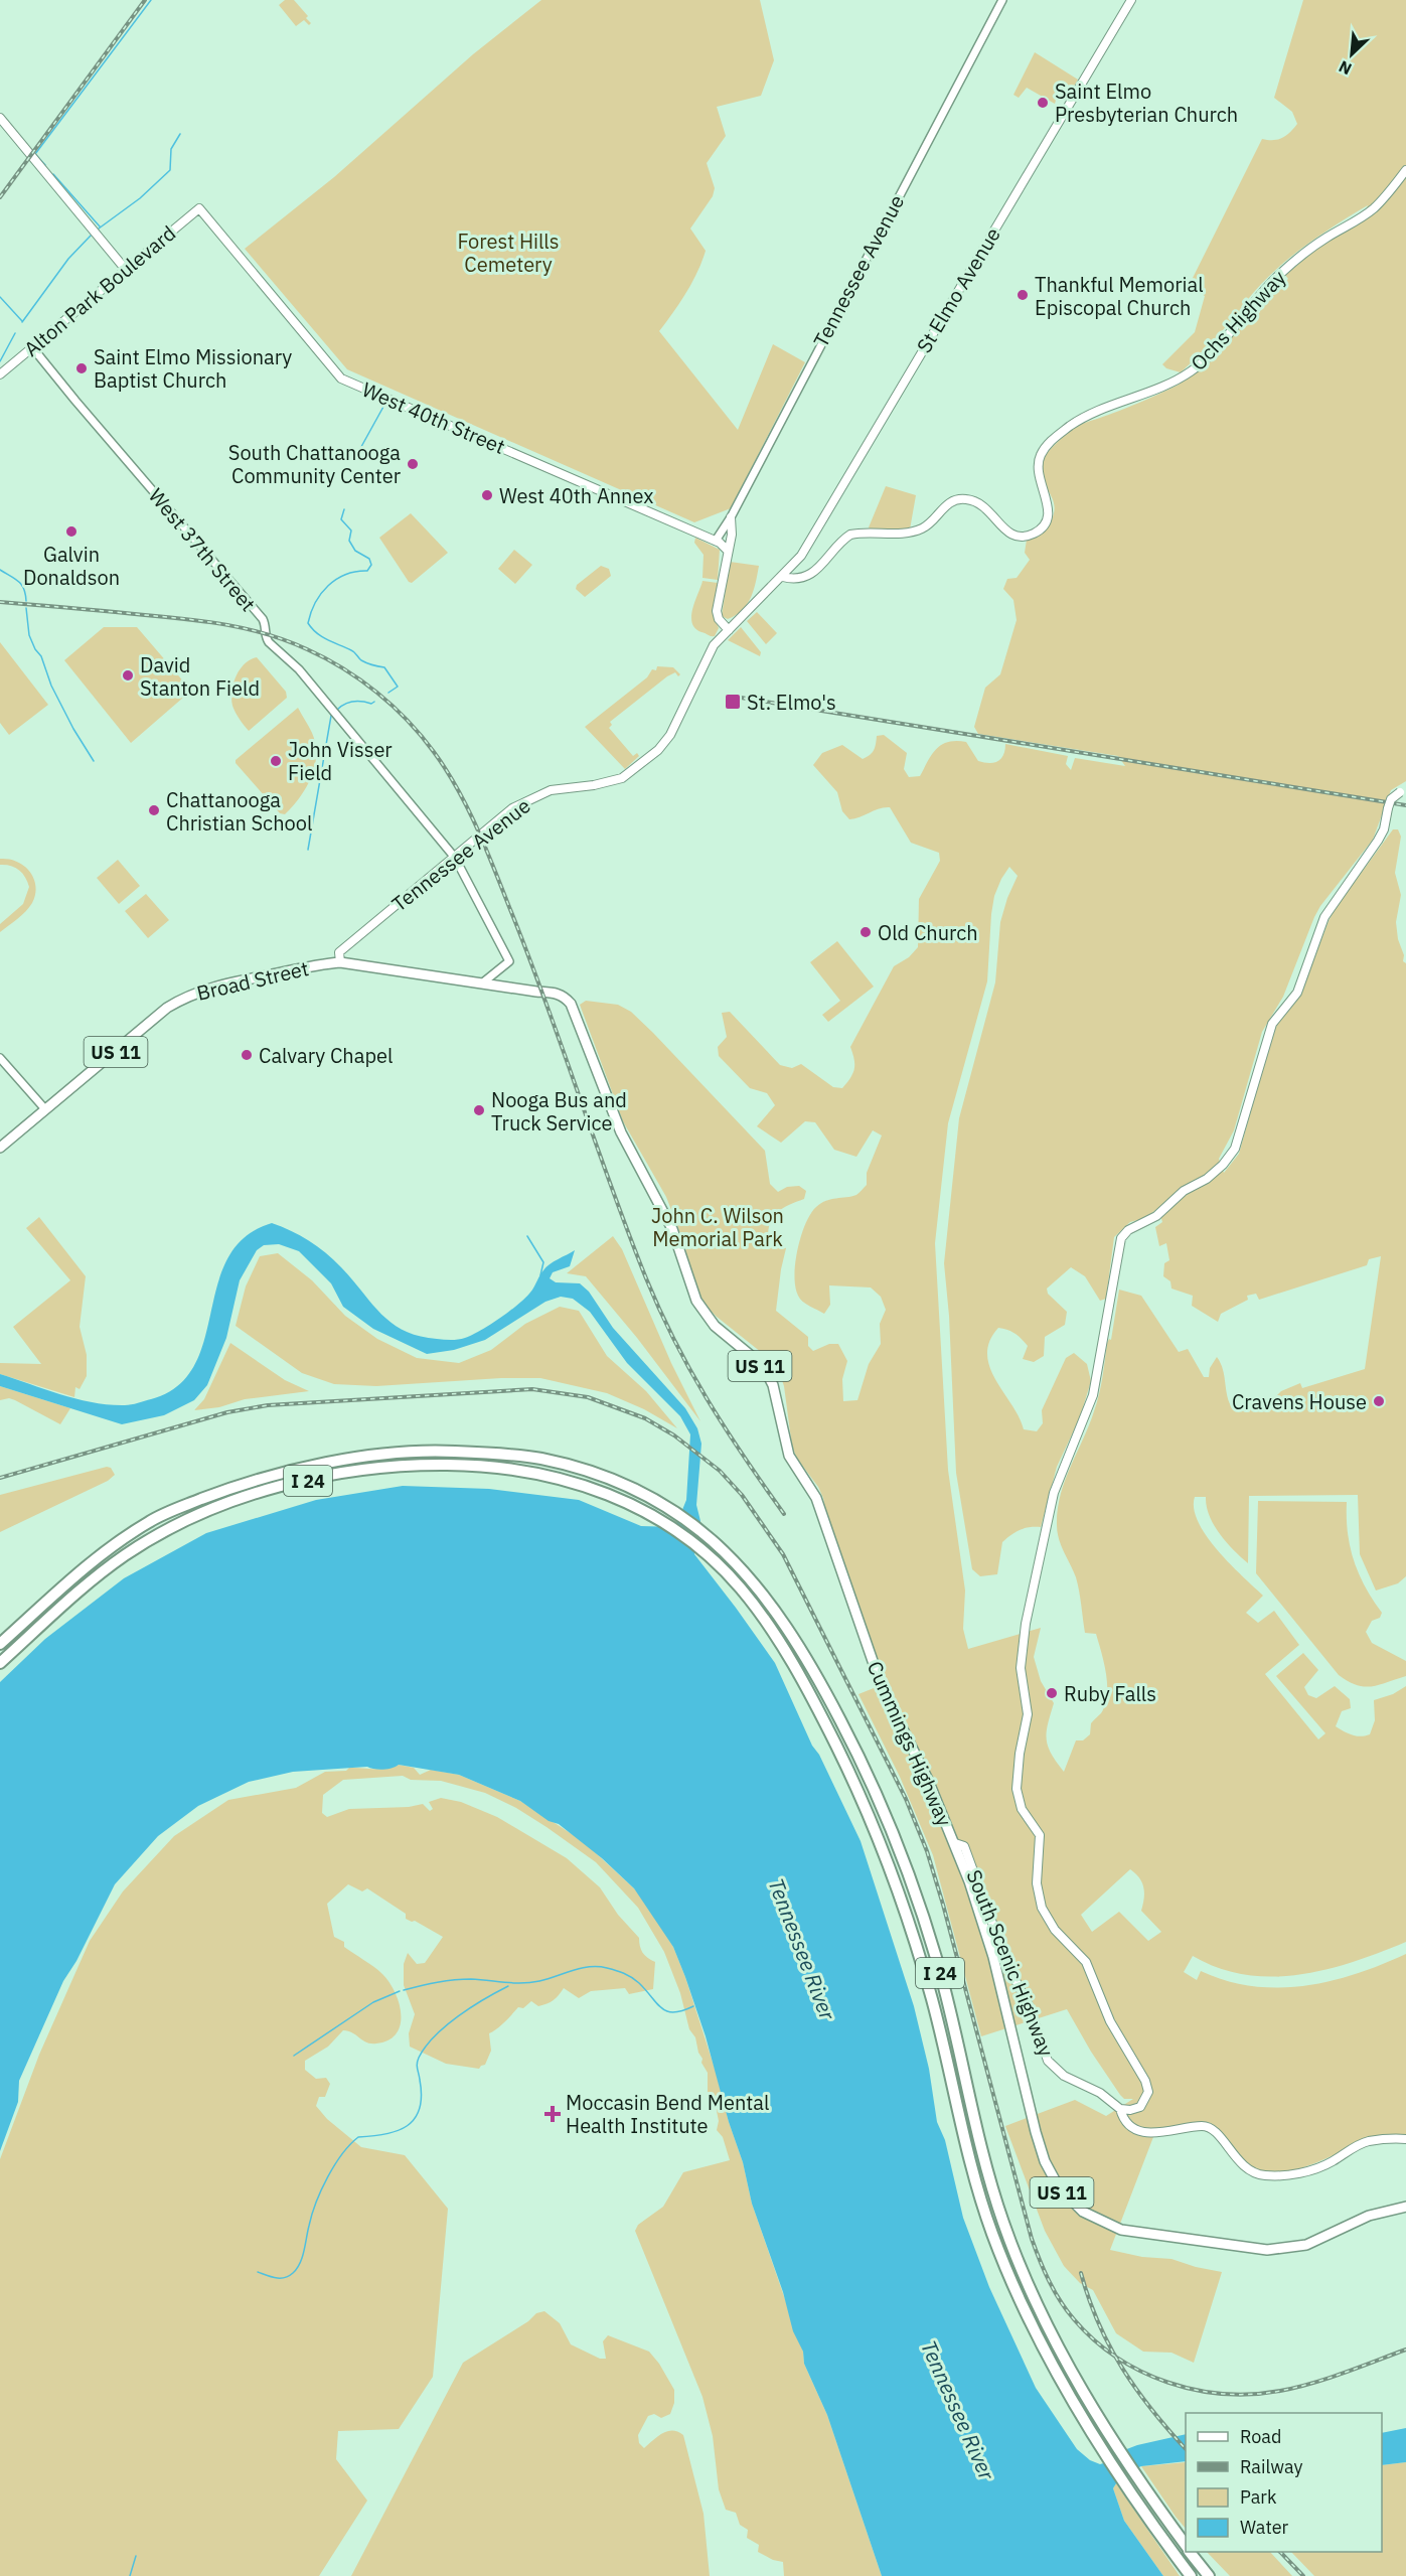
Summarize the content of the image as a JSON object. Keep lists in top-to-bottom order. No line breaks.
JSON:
{"streets":{"highway":["I 24"],"main road":["Tennessee Avenue","St Elmo Avenue","Alton Park Boulevard","Ochs Highway","West 40th Street","Broad Street","US 11","Cummings Highway","South Scenic Highway"],"street":["West 37th Street"]},"crossings":[["Tennessee Avenue","St Elmo Avenue"],["Tennessee Avenue","West 40th Street"],["Tennessee Avenue","West 37th Street"],["Tennessee Avenue","Broad Street"],["St Elmo Avenue","Ochs Highway"],["Alton Park Boulevard","West 40th Street"],["Alton Park Boulevard","West 37th Street"],["West 37th Street","Broad Street"],["Broad Street","Cummings Highway"],["Cummings Highway","South Scenic Highway"]],"water":["Tennessee River"],"parks":["Forest Hills Cemetery","John C. Wilson Memorial Park"],"places":{"other":["Saint Elmo Presbyterian Church","Thankful Memorial Episcopal Church","Saint Elmo Missionary Baptist Church","South Chattanooga Community Center","West 40th Annex","Galvin Donaldson","David Stanton Field","John Visser Field","Chattanooga Christian School","Old Church","Calvary Chapel","Nooga Bus and Truck Service","Cravens House","Ruby Falls"],"transit":["St. Elmo's"],"health":["Moccasin Bend Mental Health Institute"]},"legend":["Road","Railway","Park","Water"],"north":"bottom left"}
